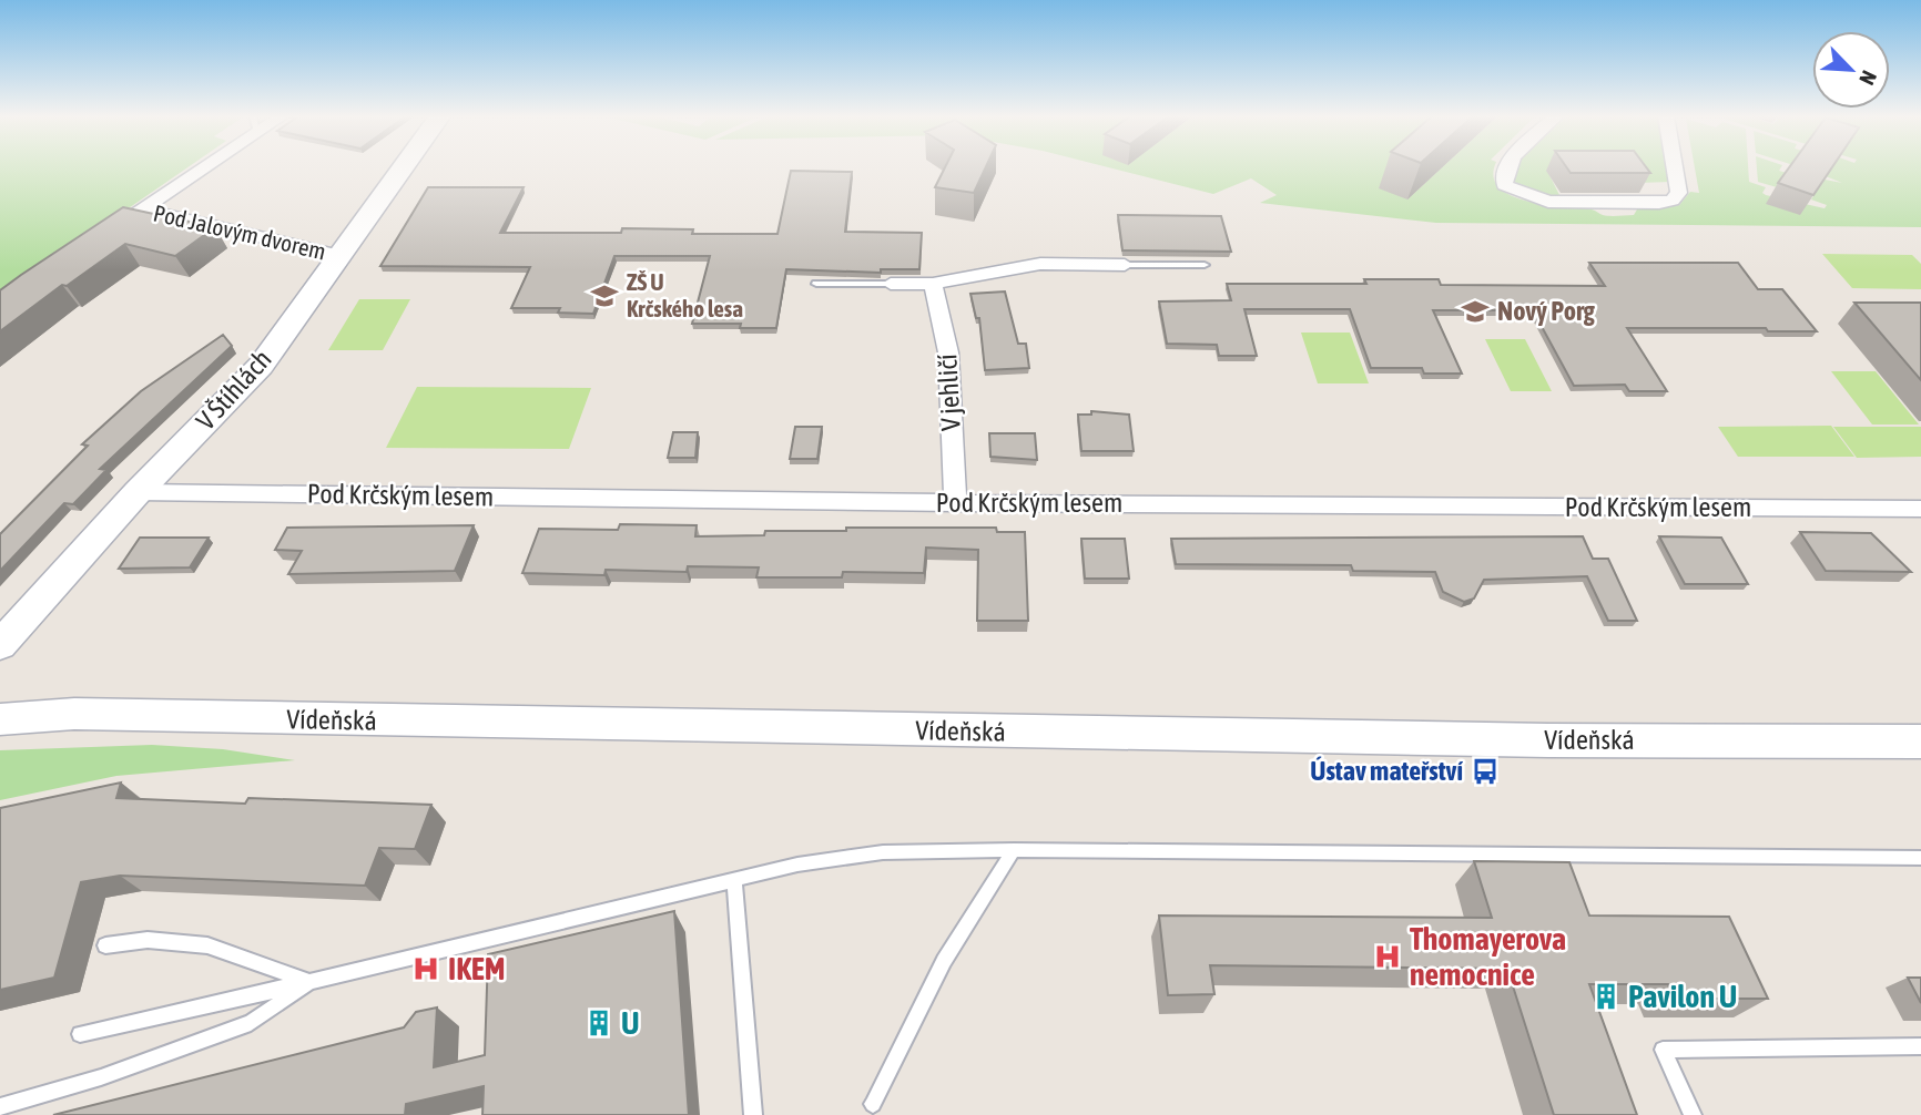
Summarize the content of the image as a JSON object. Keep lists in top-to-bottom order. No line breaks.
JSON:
{"streets":{"main road":["V Štíhlách","Vídeňská"],"street":["Pod Jalovým dvorem","V jehličí","Pod Krčským lesem"]},"crossings":[["Pod Jalovým dvorem","V Štíhlách"],["V Štíhlách","Pod Krčským lesem"],["V jehličí","Pod Krčským lesem"]],"places":{"school or university":["ZŠ U Krčského lesa","Nový Porg"],"bus stop":["Ústav mateřství"],"hospital":["Thomayerova nemocnice","IKEM"],"building":["Pavilon U","U"]},"north":"bottom right"}
